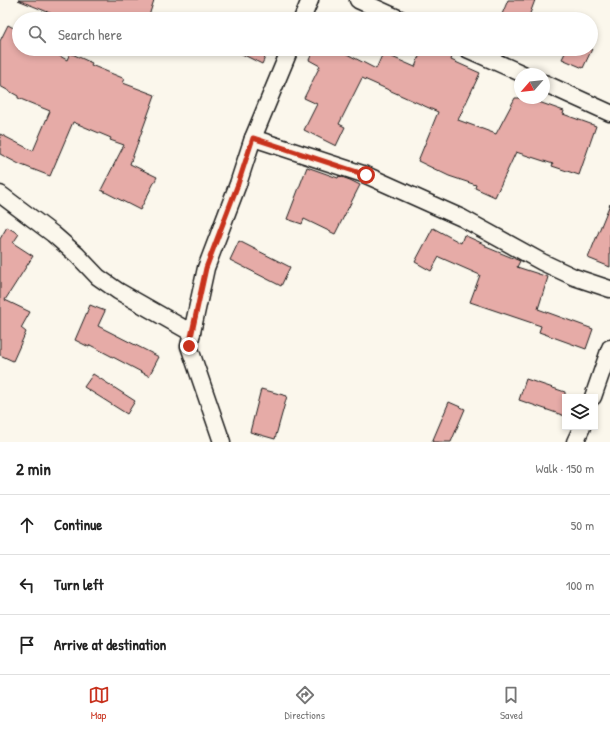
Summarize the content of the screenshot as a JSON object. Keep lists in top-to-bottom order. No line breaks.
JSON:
{"north":"bottom left","page":{"search":"Search here","heading":["2 min","Walk · 150 m"],"list":[["Continue","50 m"],["Turn left","100 m"],"Arrive at destination"],"nav":["Map","Directions","Saved"]}}
